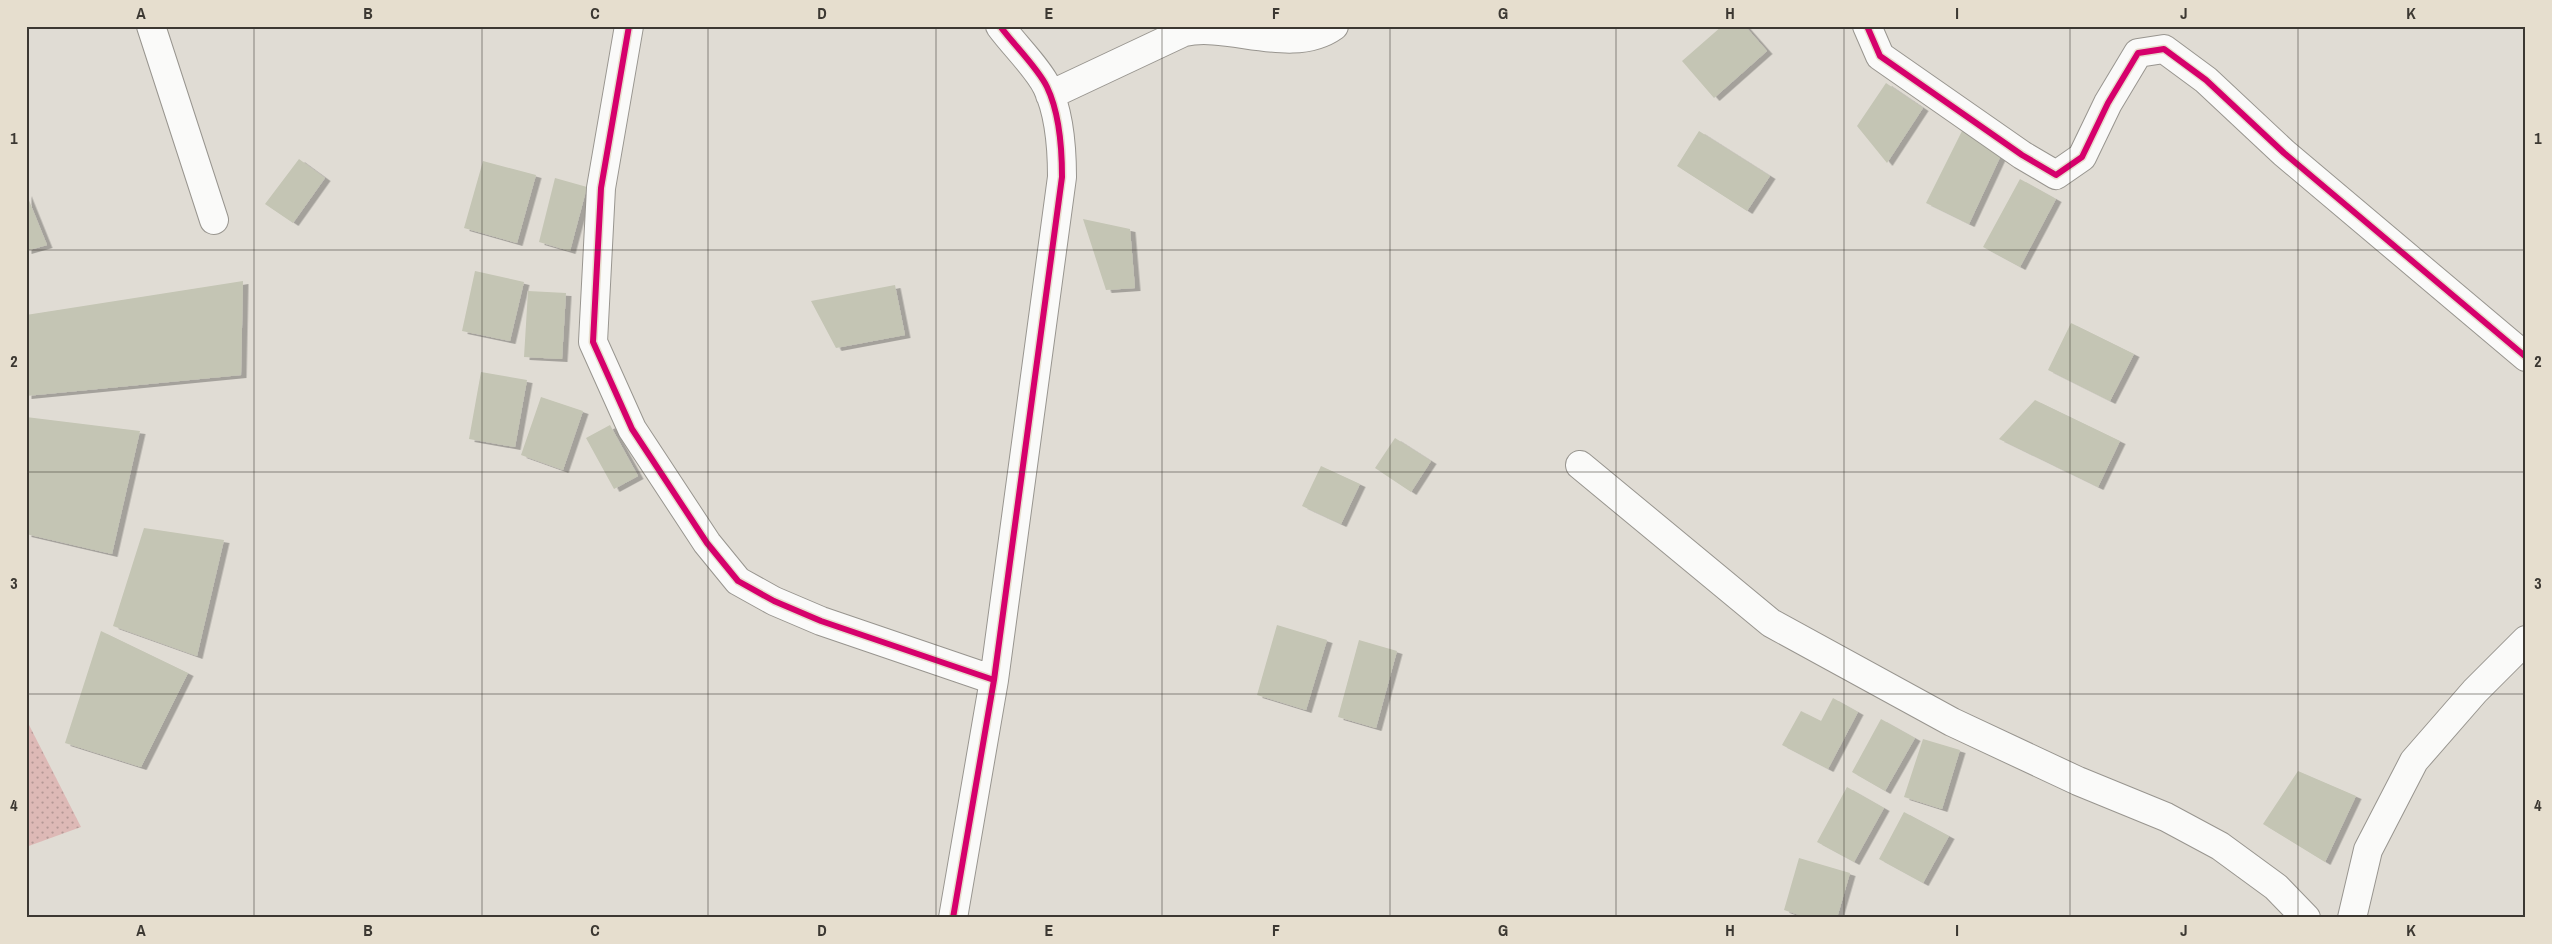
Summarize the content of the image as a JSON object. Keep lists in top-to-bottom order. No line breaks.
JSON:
{"grid":{"columns":["A","B","C","D","E","F","G","H","I","J","K"],"rows":["1","2","3","4"]}}
